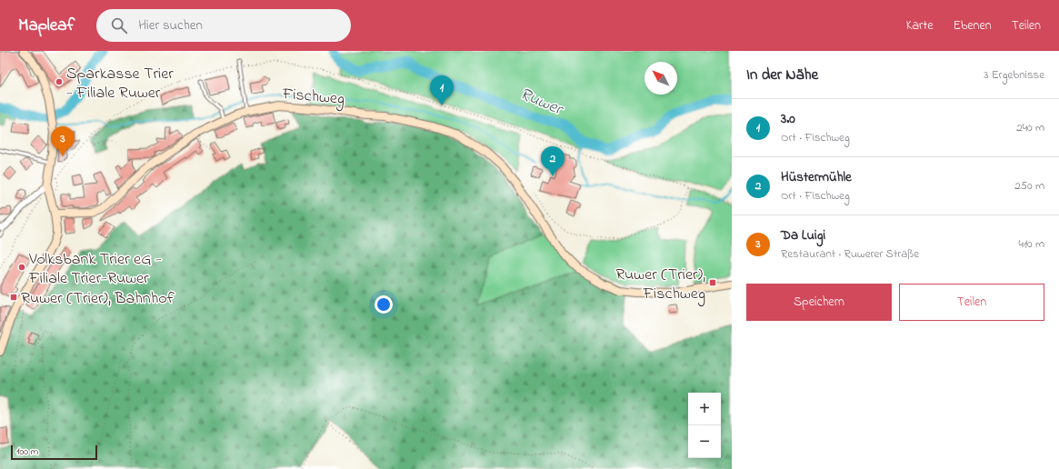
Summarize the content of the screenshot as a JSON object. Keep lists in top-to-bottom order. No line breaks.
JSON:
{"streets":{"main road":["Fischweg"]},"water":["Ruwer"],"places":{"other":["Sparkasse Trier - Filiale Ruwer","Volksbank Trier eG - Filiale Trier-Ruwer"],"transit":["Ruwer (Trier), Fischweg","Ruwer (Trier), Bahnhof"]},"scale_bar":"100 m","north":"top left","page":{"header":"Mapleaf","search":"Hier suchen","nav":["Karte","Ebenen","Teilen"],"heading":["In der Nähe","3 Ergebnisse"],"pins":["1","3","2"],"list":[{"mark":"1","name":"3.0","note":"Ort · Fischweg","value":"240 m"},{"mark":"2","name":"Hüstermühle","note":"Ort · Fischweg","value":"250 m"},{"mark":"3","name":"Da Luigi","note":"Restaurant · Ruwerer Straße","value":"410 m"}],"buttons":["Speichern","Teilen"],"map_buttons":["+","−"],"scale":"100 m"}}
